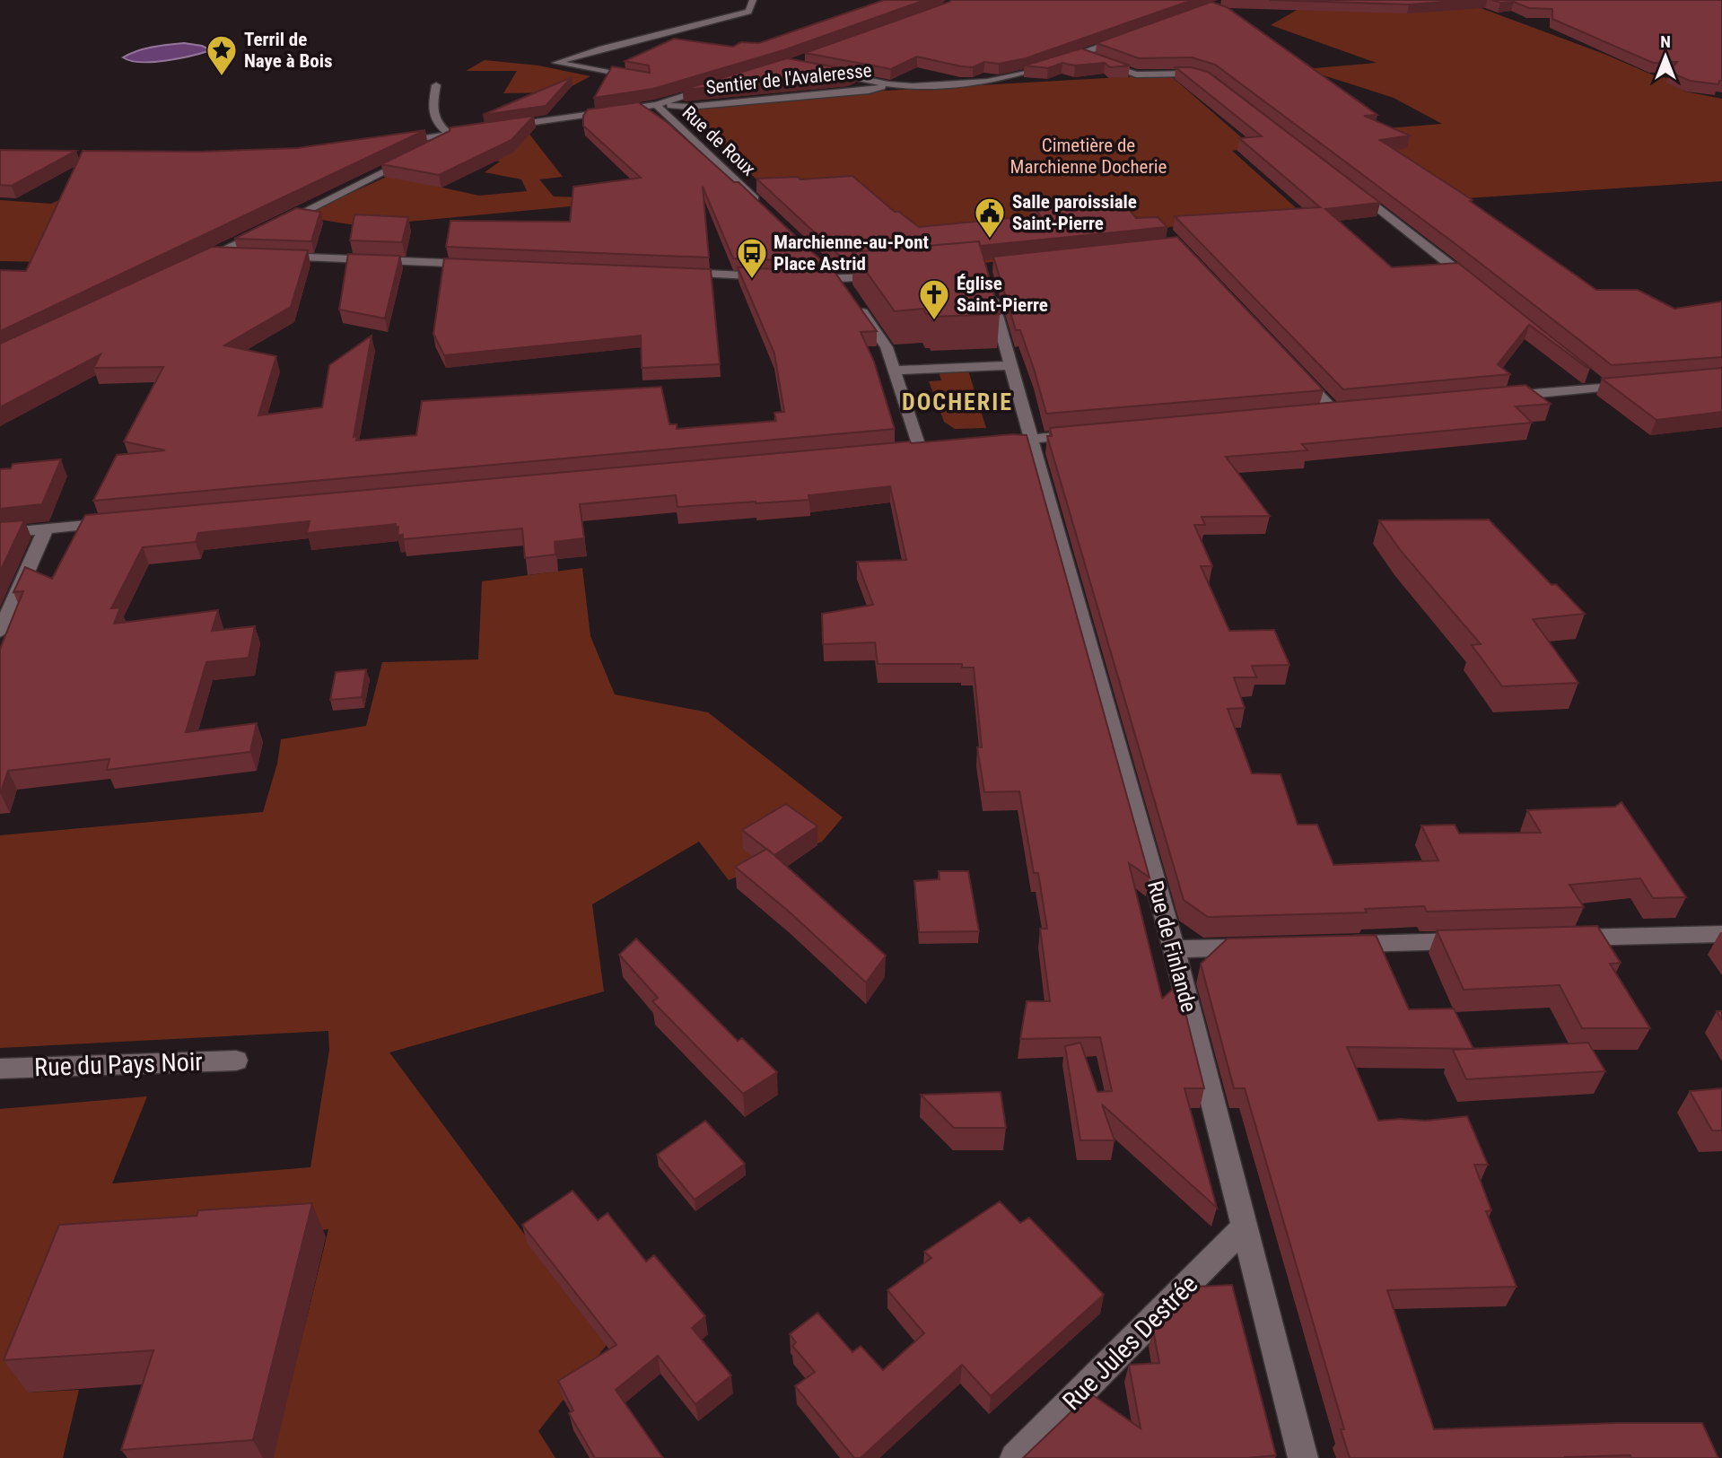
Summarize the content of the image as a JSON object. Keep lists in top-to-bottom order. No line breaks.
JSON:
{"streets":{"street":["Sentier de l'Avaleresse","Rue de Roux","Rue de Finlande","Rue du Pays Noir","Rue Jules Destrée"]},"crossings":[["Sentier de l'Avaleresse","Rue de Roux"],["Rue de Finlande","Rue Jules Destrée"]],"districts":["DOCHERIE"],"parks":["Cimetière de Marchienne Docherie"],"places":{"place":["Terril de Naye à Bois"],"public building":["Salle paroissiale Saint-Pierre"],"bus stop":["Marchienne-au-Pont Place Astrid"],"church":["Église Saint-Pierre"]},"north":"top"}
